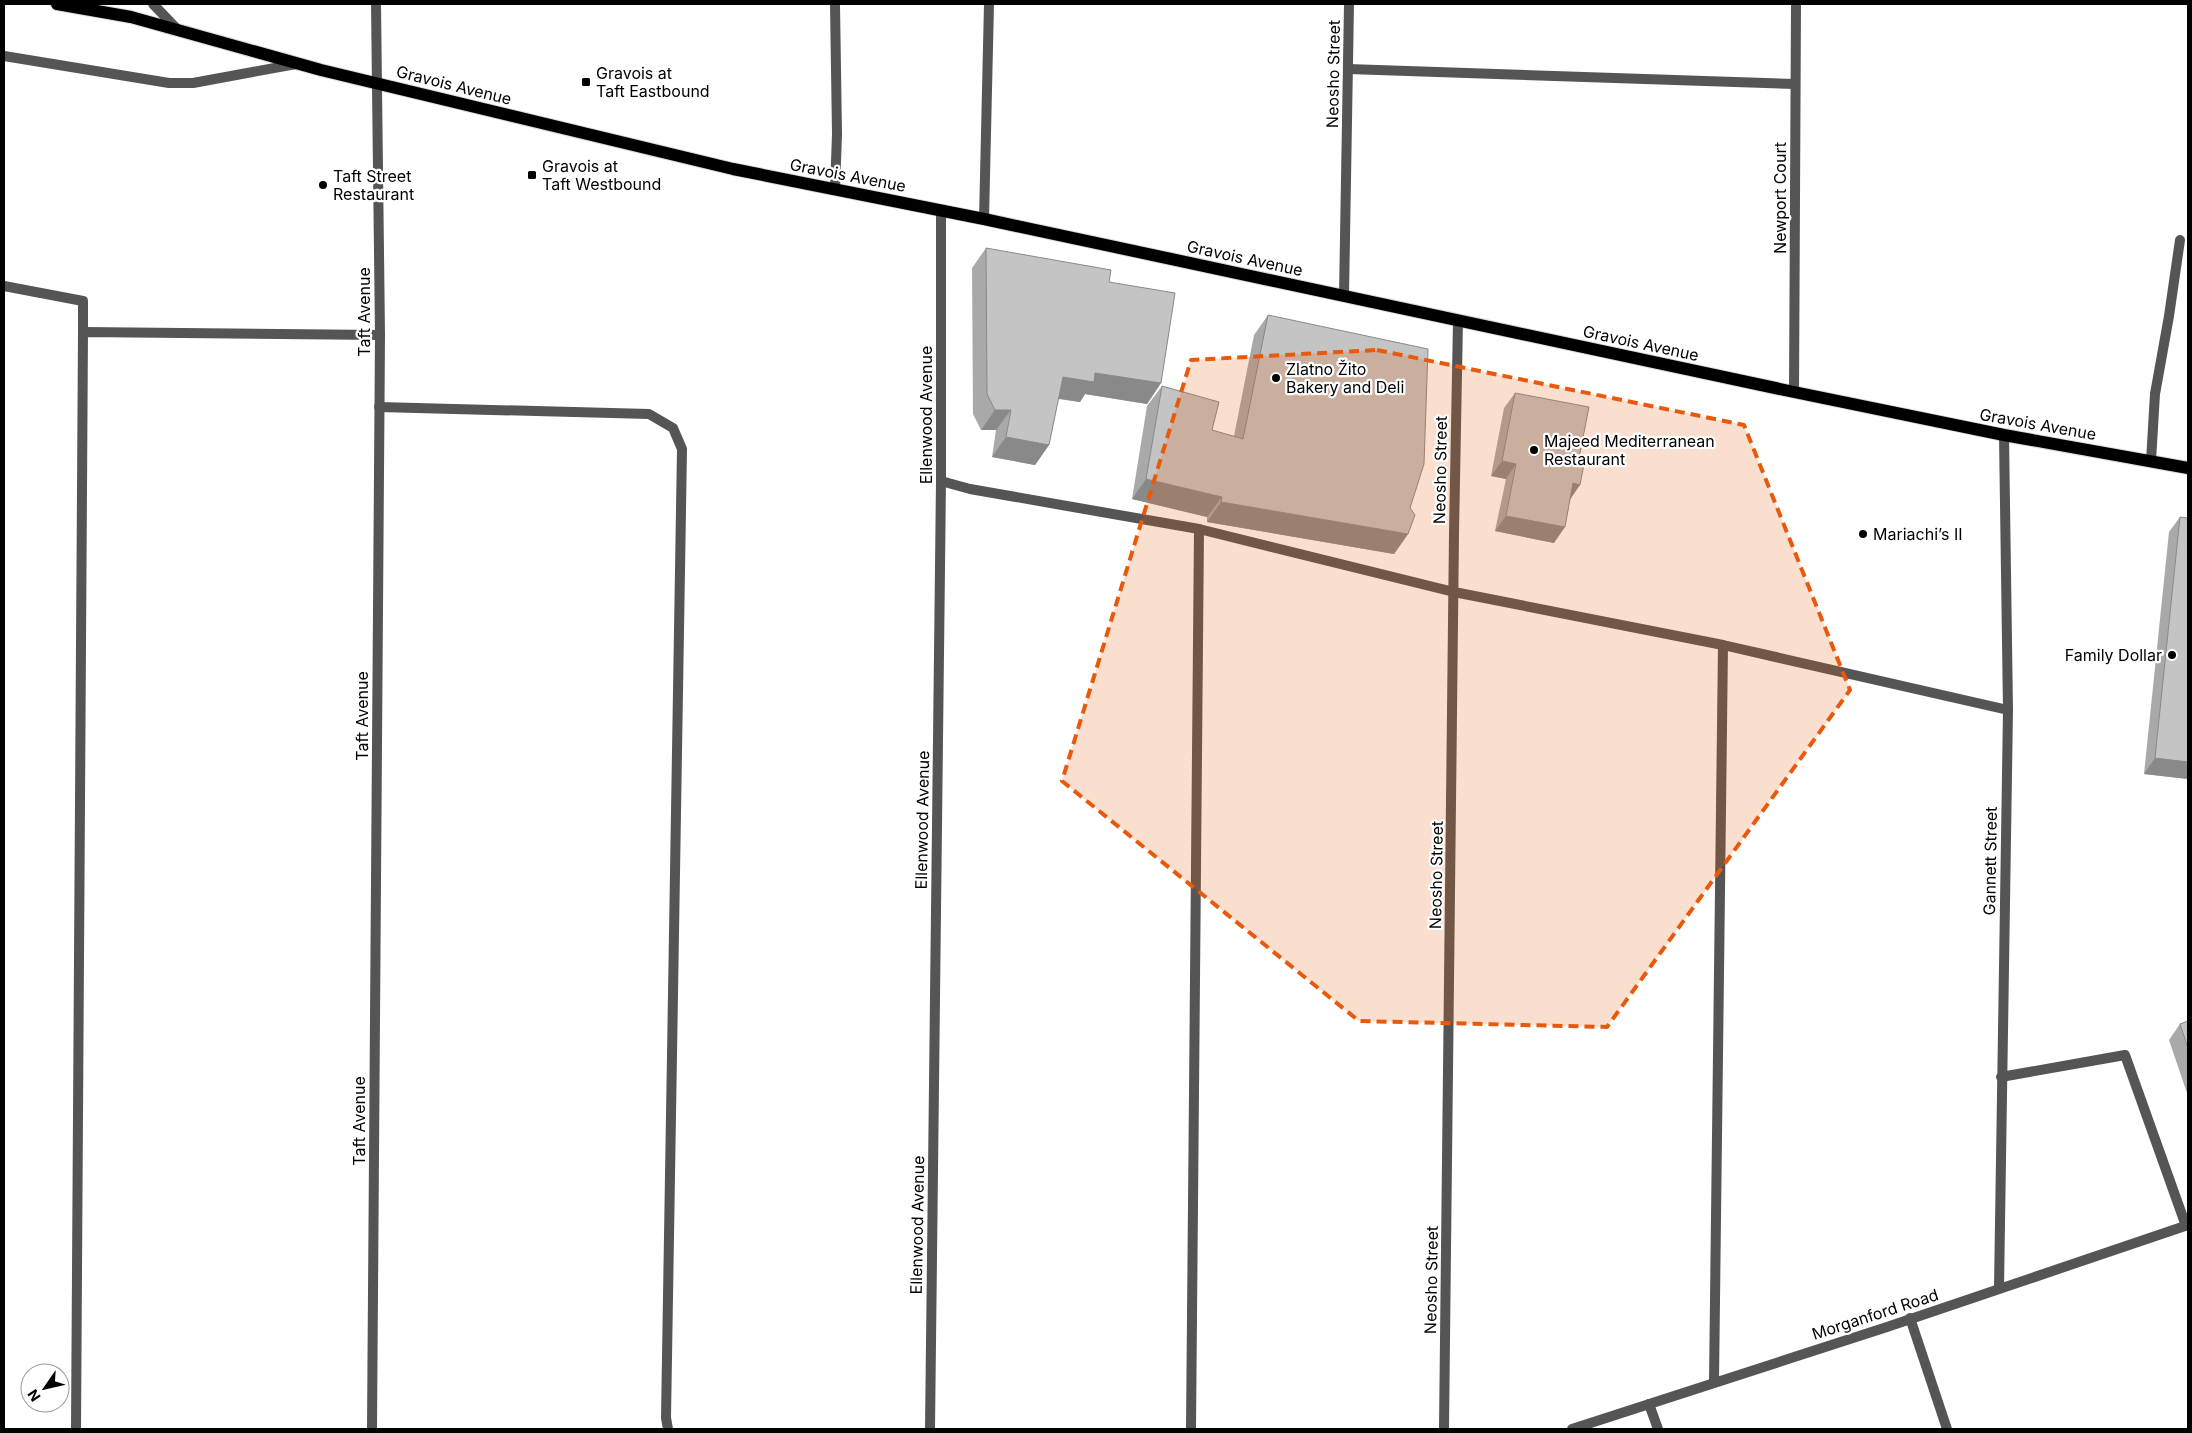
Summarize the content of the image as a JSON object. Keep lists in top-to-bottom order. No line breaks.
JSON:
{"streets":{"main road":["Gravois Avenue"],"street":["Neosho Street","Newport Court","Taft Avenue","Ellenwood Avenue","Gannett Street","Morganford Road"]},"crossings":[["Neosho Street","Gravois Avenue"],["Gravois Avenue","Newport Court"],["Gravois Avenue","Taft Avenue"],["Gravois Avenue","Ellenwood Avenue"],["Gravois Avenue","Gannett Street"],["Gannett Street","Morganford Road"]],"places":{"transit":["Gravois at Taft Eastbound","Gravois at Taft Westbound"],"other":["Taft Street Restaurant","Zlatno Žito Bakery and Deli","Majeed Mediterranean Restaurant","Mariachi’s II","Family Dollar"]},"north":"bottom left"}
